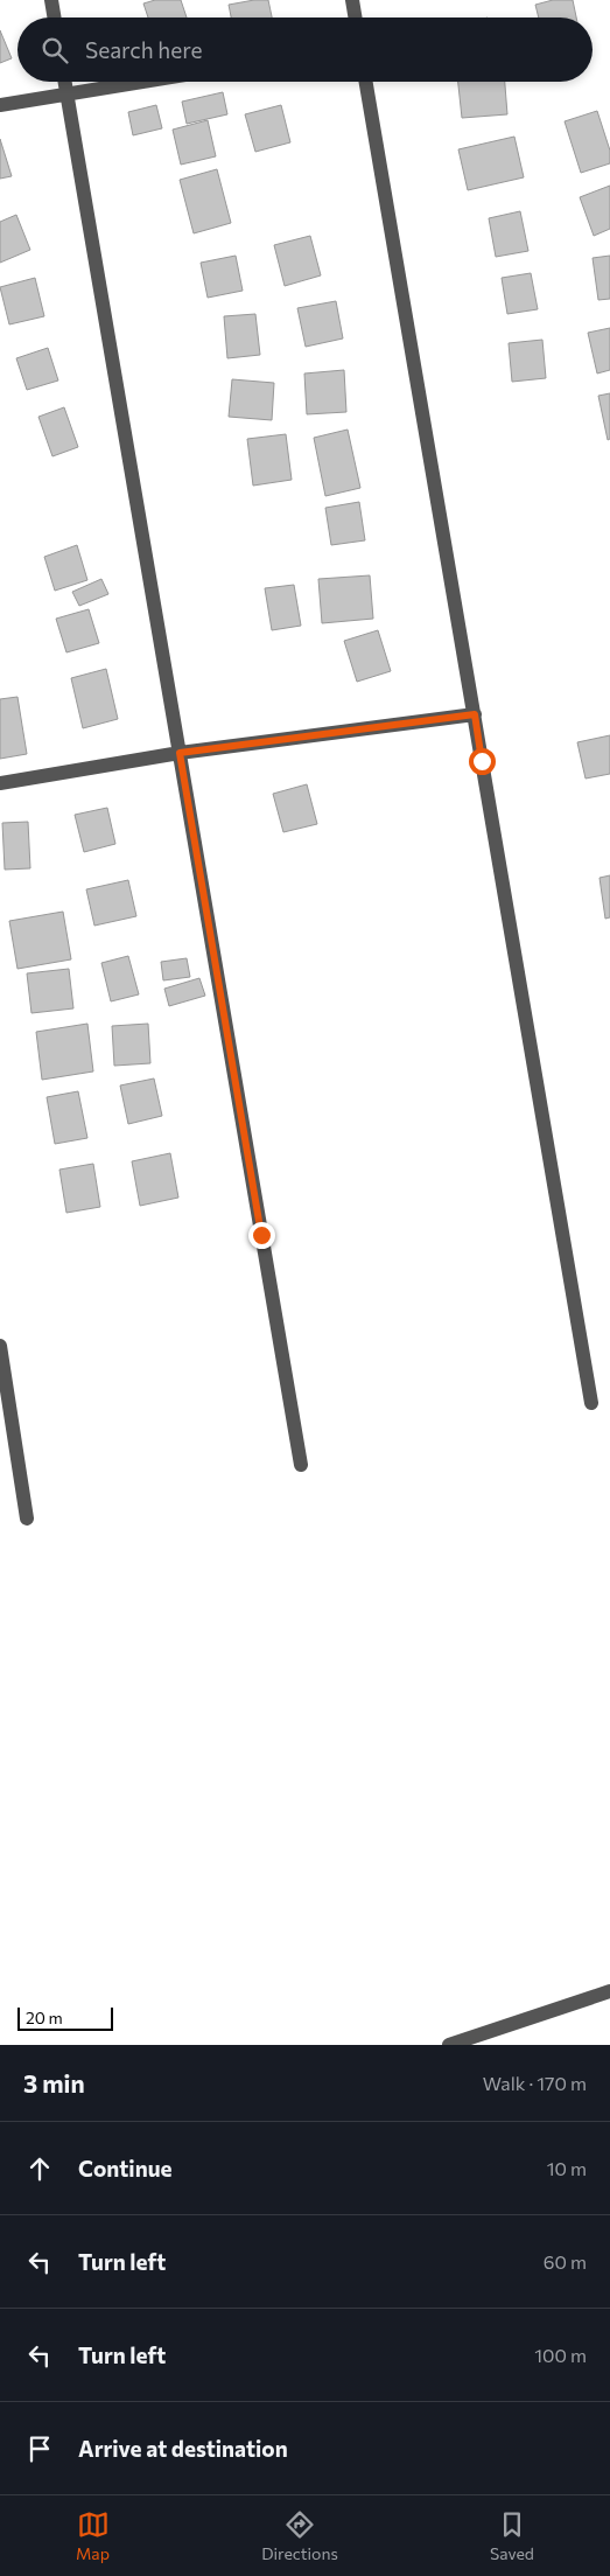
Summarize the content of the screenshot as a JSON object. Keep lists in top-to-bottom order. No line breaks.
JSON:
{"scale_bar":"20 m","page":{"search":"Search here","scale":"20 m","heading":["3 min","Walk · 170 m"],"list":[["Continue","10 m"],["Turn left","60 m"],["Turn left","100 m"],"Arrive at destination"],"nav":["Map","Directions","Saved"]}}
